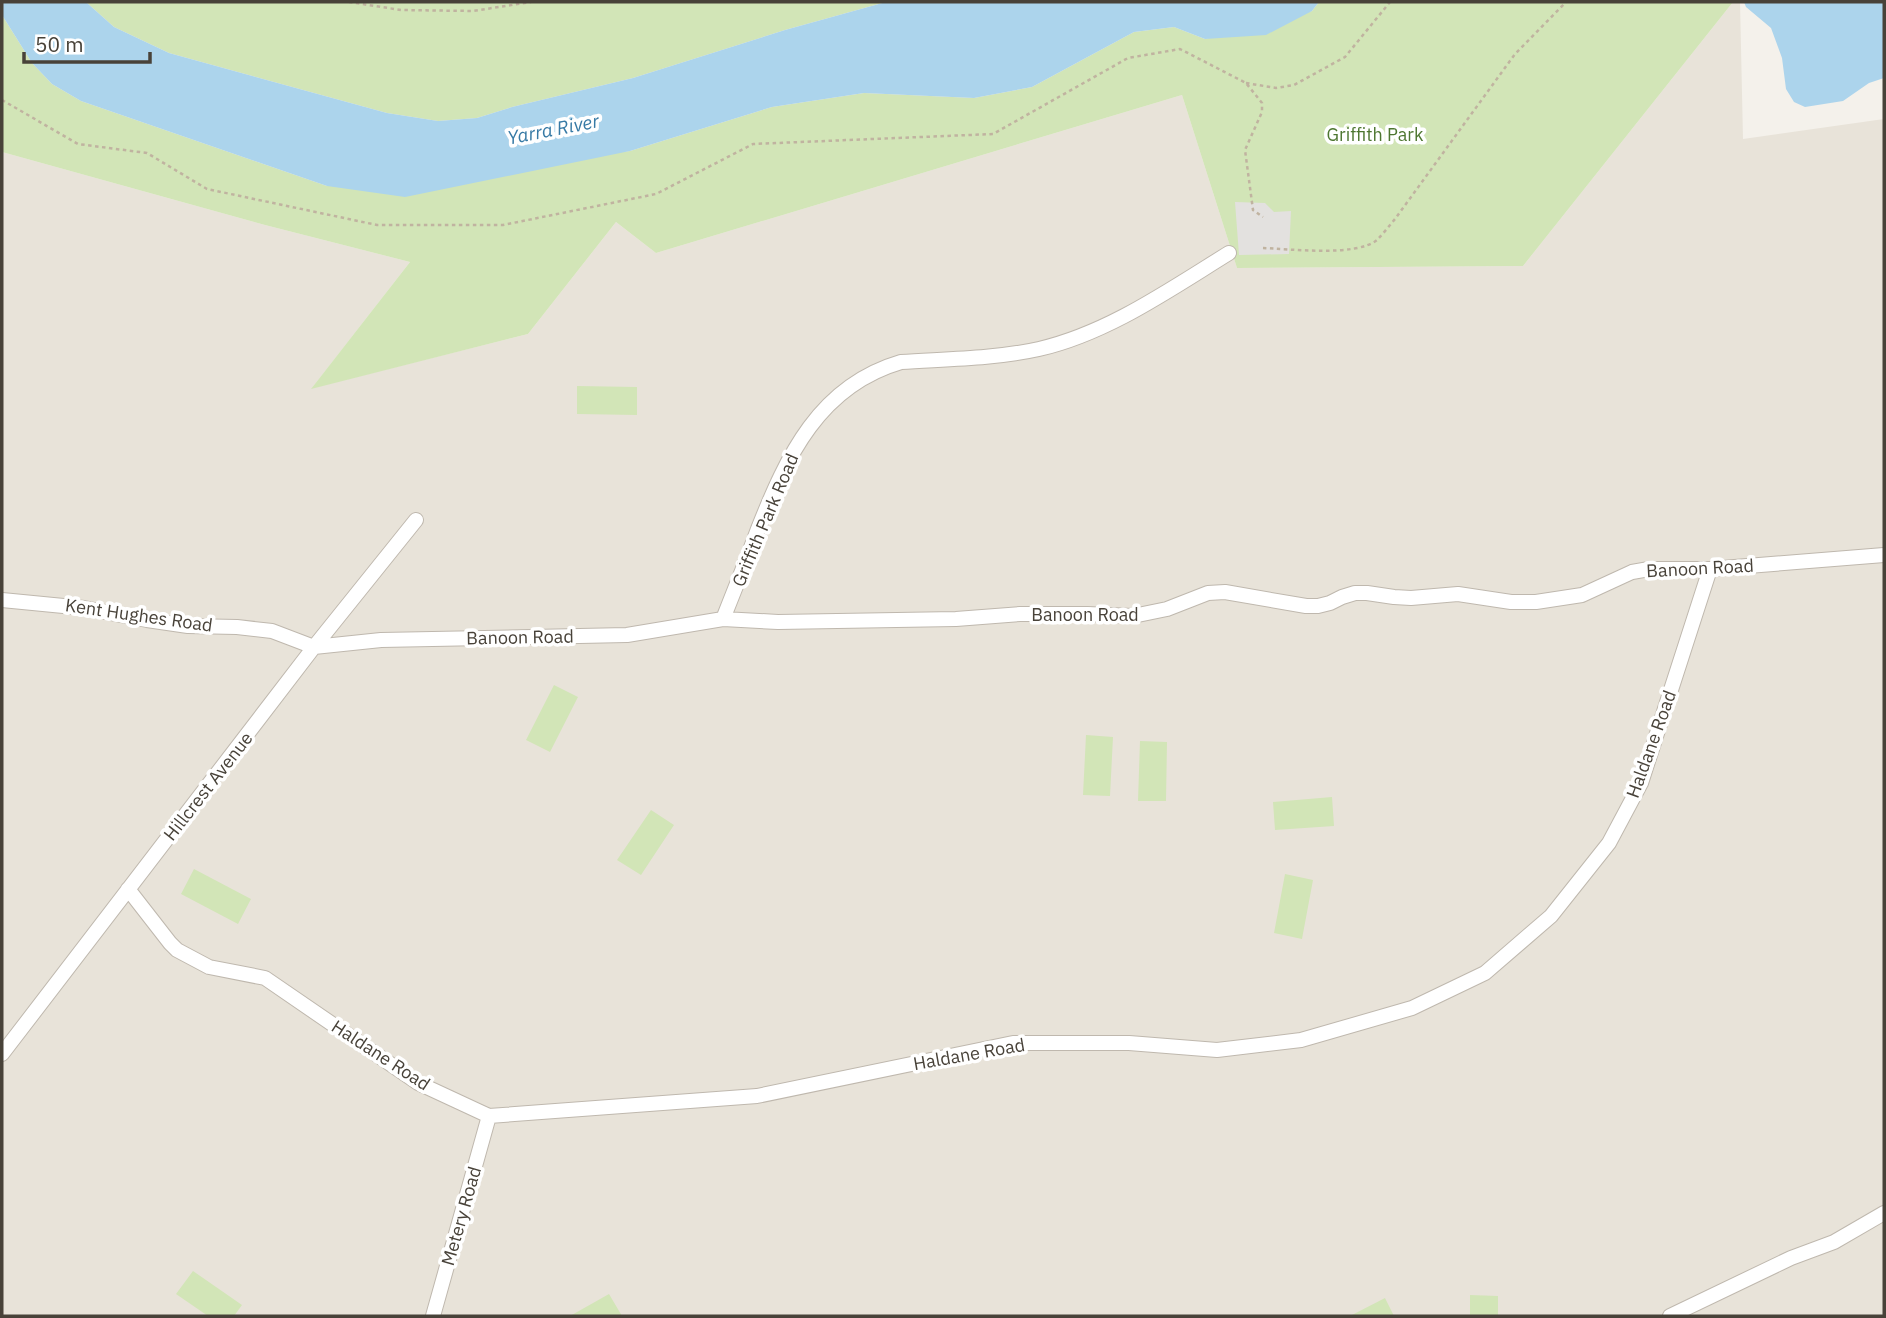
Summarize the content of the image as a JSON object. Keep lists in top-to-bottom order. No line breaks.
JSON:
{"streets":{"street":["Griffith Park Road","Banoon Road","Kent Hughes Road","Haldane Road","Hillcrest Avenue","Metery Road"]},"crossings":[["Griffith Park Road","Banoon Road"],["Banoon Road","Kent Hughes Road"],["Banoon Road","Haldane Road"],["Banoon Road","Hillcrest Avenue"],["Kent Hughes Road","Hillcrest Avenue"],["Haldane Road","Hillcrest Avenue"],["Haldane Road","Metery Road"]],"water":["Yarra River"],"parks":["Griffith Park"],"scale_bar":"50 m"}
